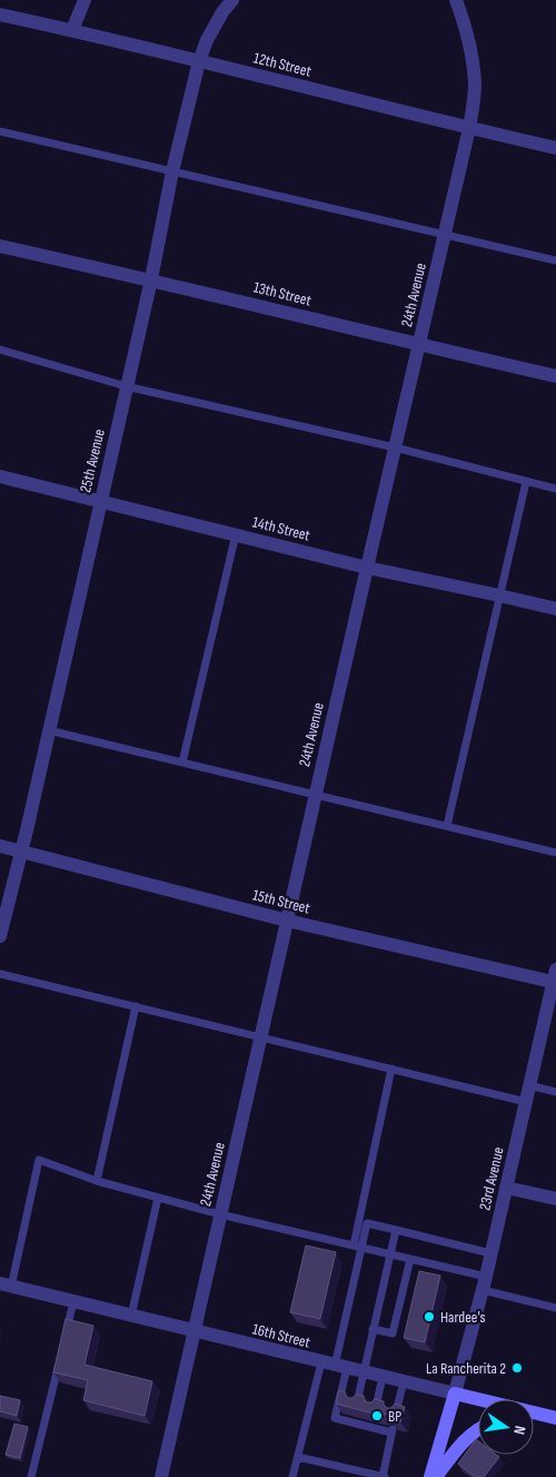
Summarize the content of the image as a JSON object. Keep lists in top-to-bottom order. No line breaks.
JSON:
{"streets":{"main road":["16th Street"],"street":["12th Street","13th Street","24th Avenue","25th Avenue","14th Street","15th Street","23rd Avenue"]},"crossings":[["12th Street","24th Avenue"],["12th Street","25th Avenue"],["13th Street","24th Avenue"],["13th Street","25th Avenue"],["24th Avenue","14th Street"],["24th Avenue","15th Street"],["24th Avenue","16th Street"],["25th Avenue","14th Street"],["25th Avenue","15th Street"],["15th Street","23rd Avenue"],["23rd Avenue","16th Street"]],"places":["Hardee's","La Rancherita 2","BP"],"north":"right"}
